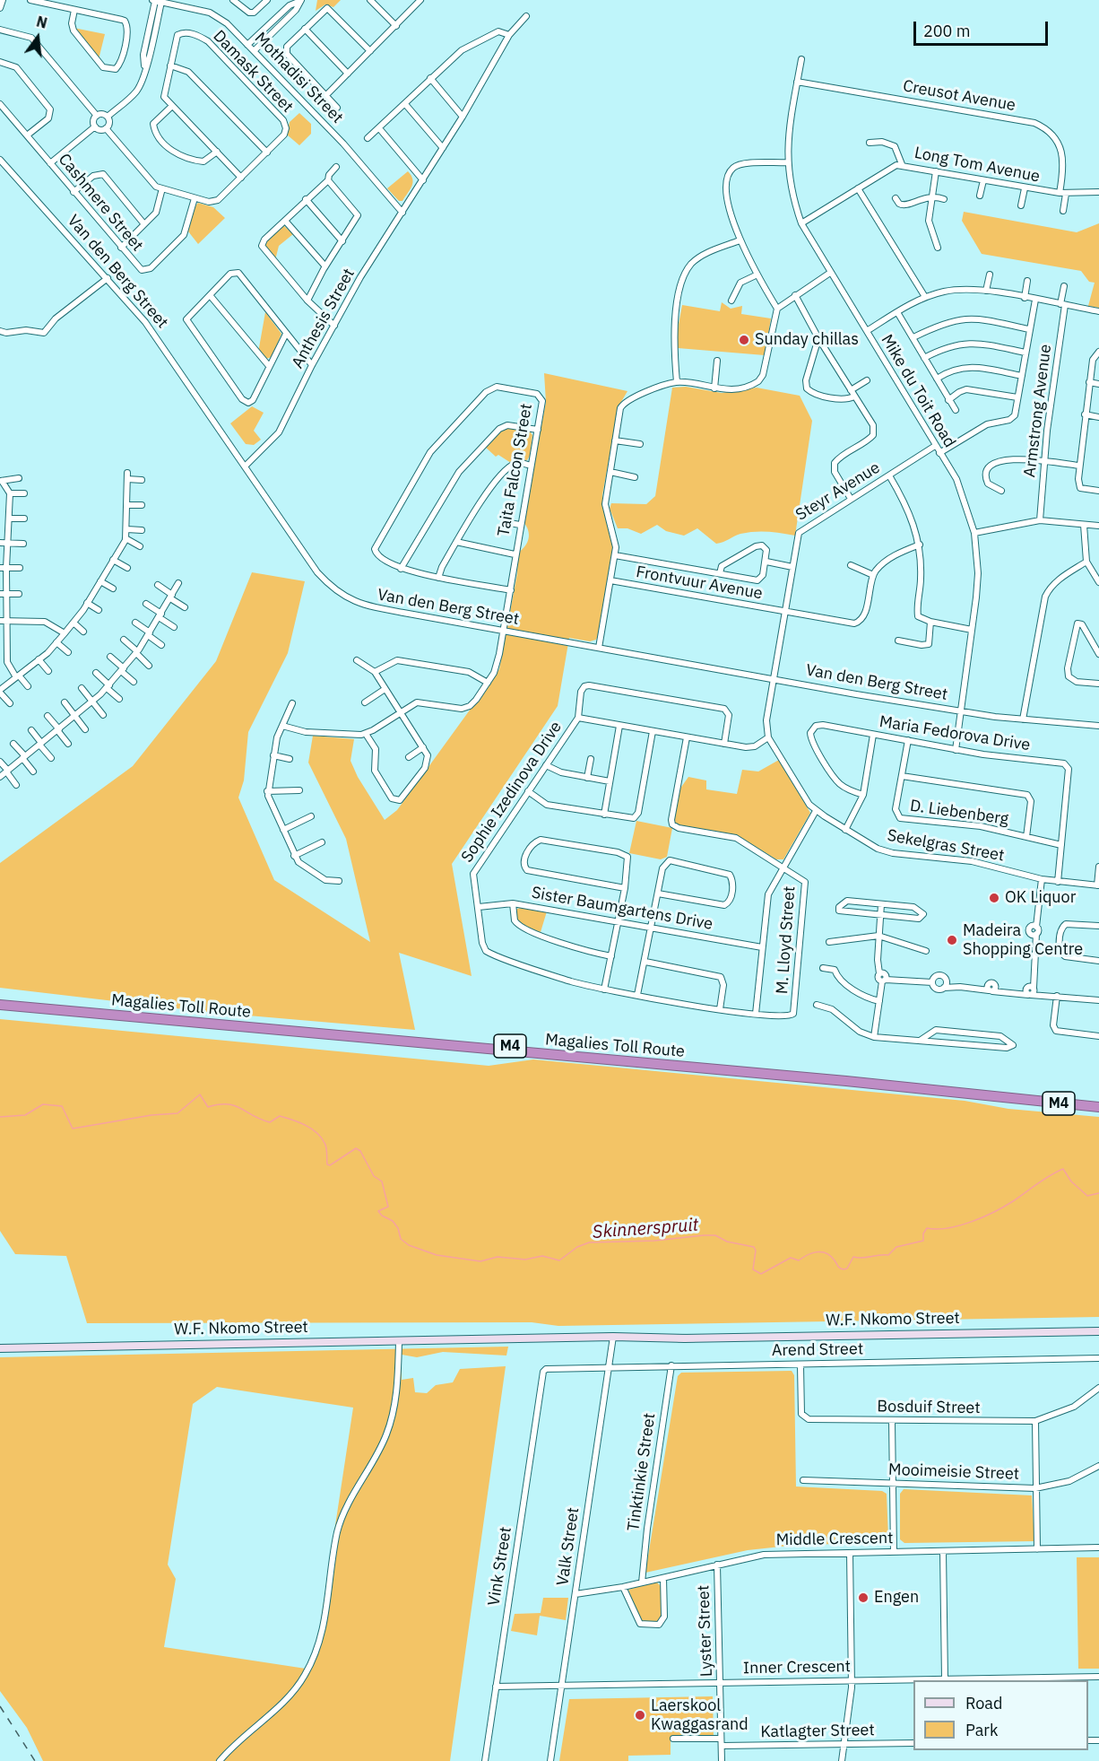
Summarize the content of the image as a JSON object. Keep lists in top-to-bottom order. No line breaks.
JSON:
{"streets":{"highway":["Magalies Toll Route","M4"],"main road":["W.F. Nkomo Street"],"street":["Damask Street","Mothadisi Street","Creusot Avenue","Long Tom Avenue","Cashmere Street","Van den Berg Street","Anthesis Street","Mike du Toit Road","Armstrong Avenue","Taita Falcon Street","Steyr Avenue","Frontvuur Avenue","Maria Fedorova Drive","Sophie Izedinova Drive","D. Liebenberg","Sekelgras Street","Sister Baumgartens Drive","M. Lloyd Street","Arend Street","Bosduif Street","Tinktinkie Street","Mooimeisie Street","Middle Crescent","Valk Street","Vink Street","Lyster Street","Inner Crescent","Katlagter Street"]},"crossings":[["Damask Street","Cashmere Street"],["Mothadisi Street","Anthesis Street"],["Creusot Avenue","Long Tom Avenue"],["Creusot Avenue","Mike du Toit Road"],["Long Tom Avenue","Mike du Toit Road"],["Van den Berg Street","Anthesis Street"],["Van den Berg Street","Mike du Toit Road"],["Van den Berg Street","Taita Falcon Street"],["Van den Berg Street","Steyr Avenue"],["Van den Berg Street","Sekelgras Street"],["Mike du Toit Road","Steyr Avenue"],["Mike du Toit Road","Maria Fedorova Drive"],["Steyr Avenue","Frontvuur Avenue"],["Steyr Avenue","Sekelgras Street"],["Maria Fedorova Drive","D. Liebenberg"],["Maria Fedorova Drive","Sekelgras Street"],["Sophie Izedinova Drive","Sekelgras Street"],["Sophie Izedinova Drive","Sister Baumgartens Drive"],["Sophie Izedinova Drive","M. Lloyd Street"],["W.F. Nkomo Street","Valk Street"],["Arend Street","Bosduif Street"],["Arend Street","Tinktinkie Street"],["Arend Street","Valk Street"],["Arend Street","Vink Street"],["Tinktinkie Street","Middle Crescent"],["Middle Crescent","Valk Street"],["Middle Crescent","Lyster Street"],["Valk Street","Inner Crescent"],["Vink Street","Inner Crescent"],["Lyster Street","Inner Crescent"],["Lyster Street","Katlagter Street"]],"water":["Skinnerspruit"],"places":["Sunday chillas","OK Liquor","Madeira Shopping Centre","Engen","Laerskool Kwaggasrand"],"legend":["Road","Park"],"scale_bar":"200 m","north":"top"}
